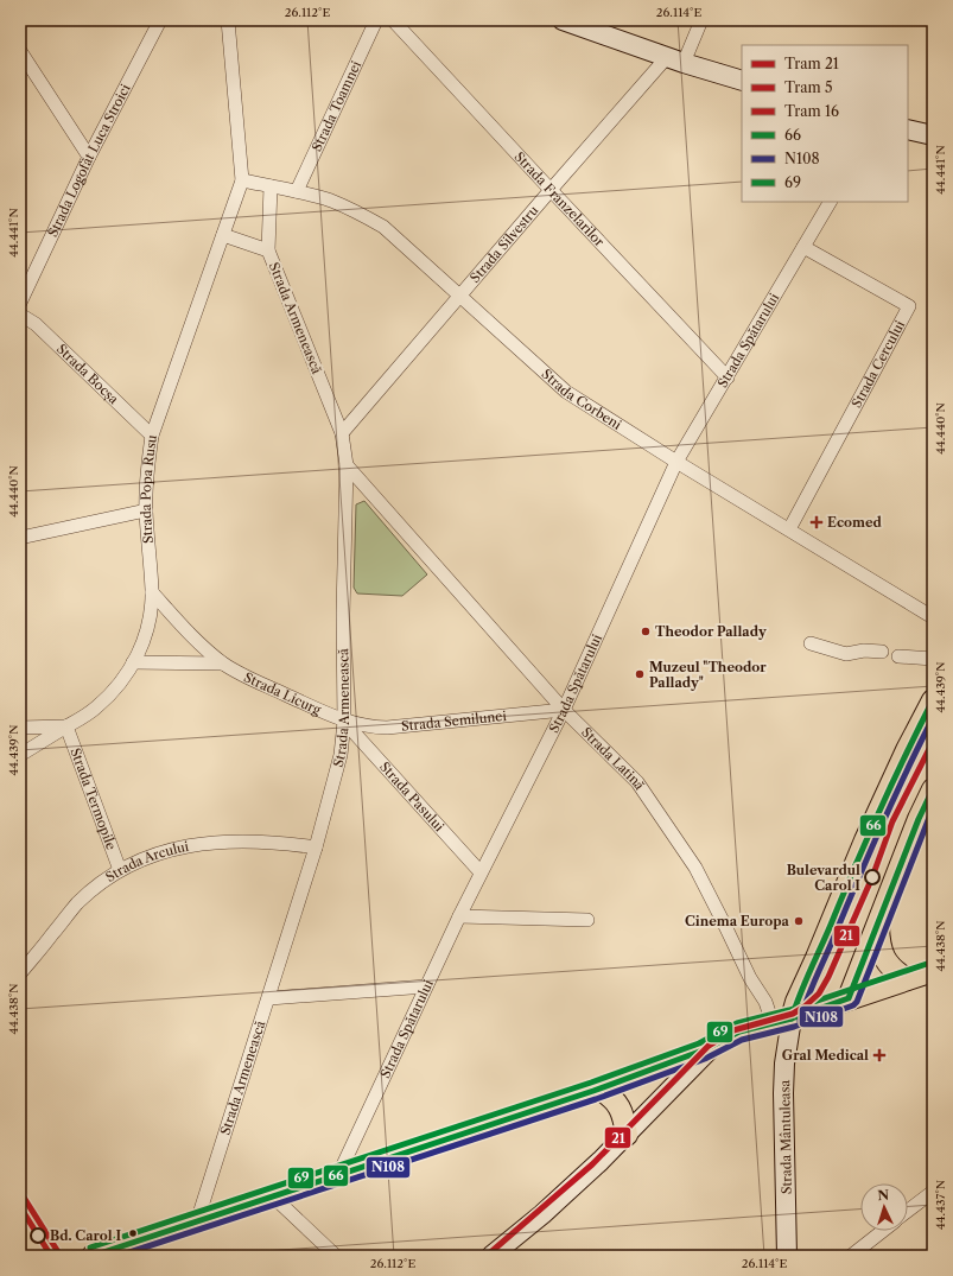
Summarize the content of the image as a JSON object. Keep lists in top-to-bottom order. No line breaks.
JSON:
{"streets":{"street":["Strada Toamnei","Strada Logofăt Luca Stroici","Strada Franzelarilor","Strada Silvestru","Strada Armenească","Strada Spătarului","Strada Cercului","Strada Bocșa","Strada Corbeni","Strada Popa Rusu","Strada Licurg","Strada Semilunei","Strada Latină","Strada Termopile","Strada Pasului","Strada Arcului","Strada Mântuleasa"]},"crossings":[["Strada Toamnei","Strada Corbeni"],["Strada Franzelarilor","Strada Silvestru"],["Strada Franzelarilor","Strada Spătarului"],["Strada Silvestru","Strada Armenească"],["Strada Silvestru","Strada Corbeni"],["Strada Armenească","Strada Corbeni"],["Strada Armenească","Strada Licurg"],["Strada Armenească","Strada Semilunei"],["Strada Armenească","Strada Latină"],["Strada Armenească","Strada Pasului"],["Strada Armenească","Strada Arcului"],["Strada Spătarului","Strada Cercului"],["Strada Spătarului","Strada Corbeni"],["Strada Spătarului","Strada Semilunei"],["Strada Spătarului","Strada Latină"],["Strada Spătarului","Strada Pasului"],["Strada Cercului","Strada Corbeni"],["Strada Bocșa","Strada Popa Rusu"],["Strada Corbeni","Strada Popa Rusu"],["Strada Popa Rusu","Strada Licurg"],["Strada Popa Rusu","Strada Termopile"],["Strada Licurg","Strada Semilunei"],["Strada Licurg","Strada Pasului"],["Strada Semilunei","Strada Latină"],["Strada Semilunei","Strada Pasului"],["Strada Latină","Strada Mântuleasa"],["Strada Termopile","Strada Arcului"]],"places":{"health":["Ecomed","Gral Medical"],"other":["Theodor Pallady","Muzeul \"Theodor Pallady\"","Bulevardul Carol I","Cinema Europa","Bd. Carol I"]},"lines":["transit line 66","transit line N108","tram line 21","transit line 69","tram line 5","tram line 16"],"legend":["Tram 21","Tram 5","Tram 16","66","N108","69"],"north":"top","coordinates":["26.112°E","26.114°E","44.441°N","44.440°N","44.439°N","44.438°N","44.437°N"]}
